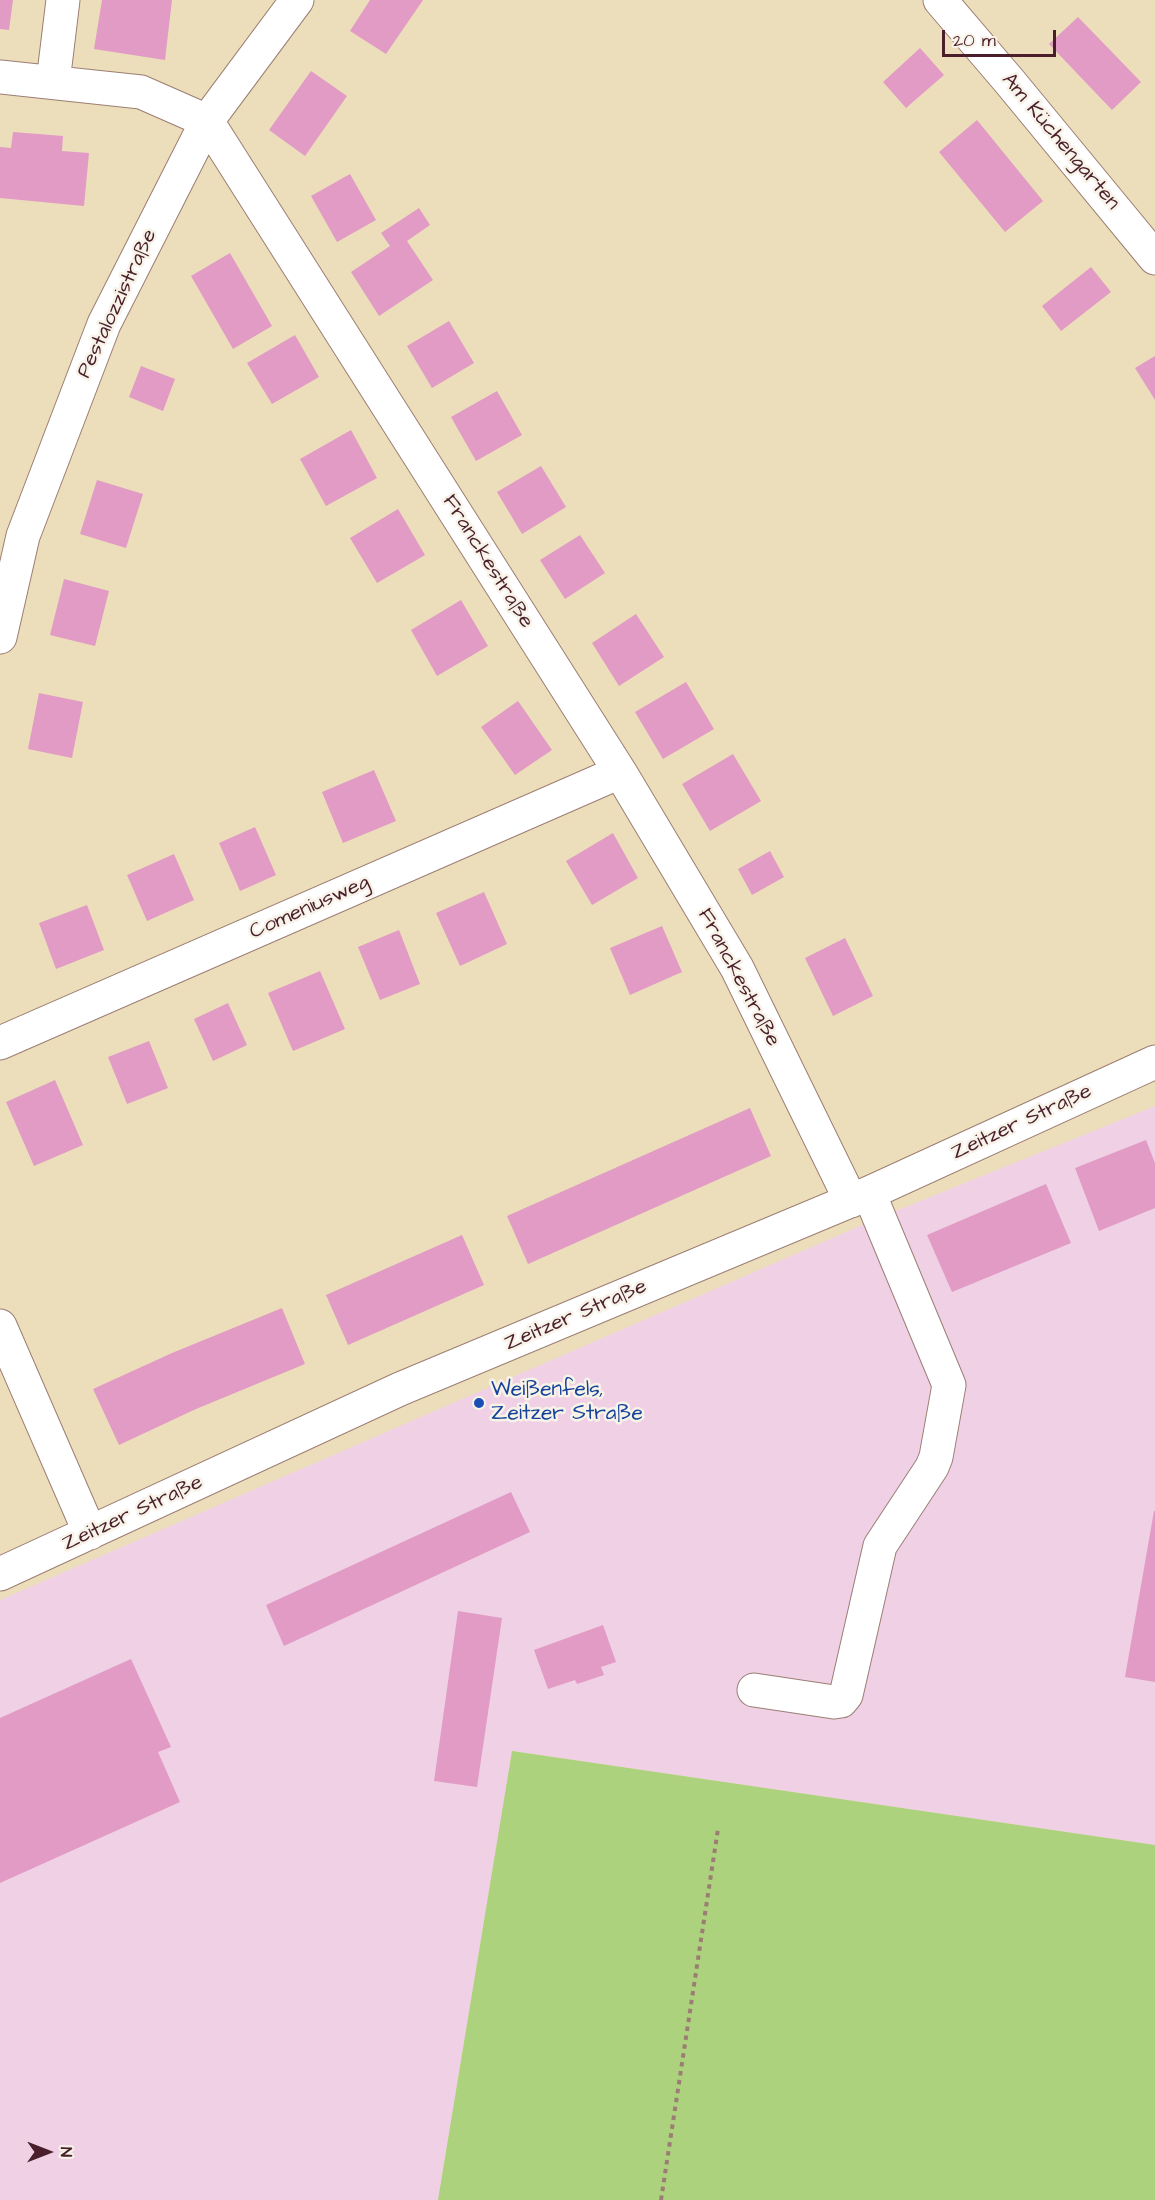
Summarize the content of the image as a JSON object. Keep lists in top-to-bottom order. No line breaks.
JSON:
{"streets":{"street":["Am Küchengarten","Pestalozzistraße","Franckestraße","Comeniusweg","Zeitzer Straße"]},"crossings":[["Pestalozzistraße","Franckestraße"],["Franckestraße","Comeniusweg"],["Franckestraße","Zeitzer Straße"]],"places":["Weißenfels, Zeitzer Straße"],"scale_bar":"20 m","north":"right"}
